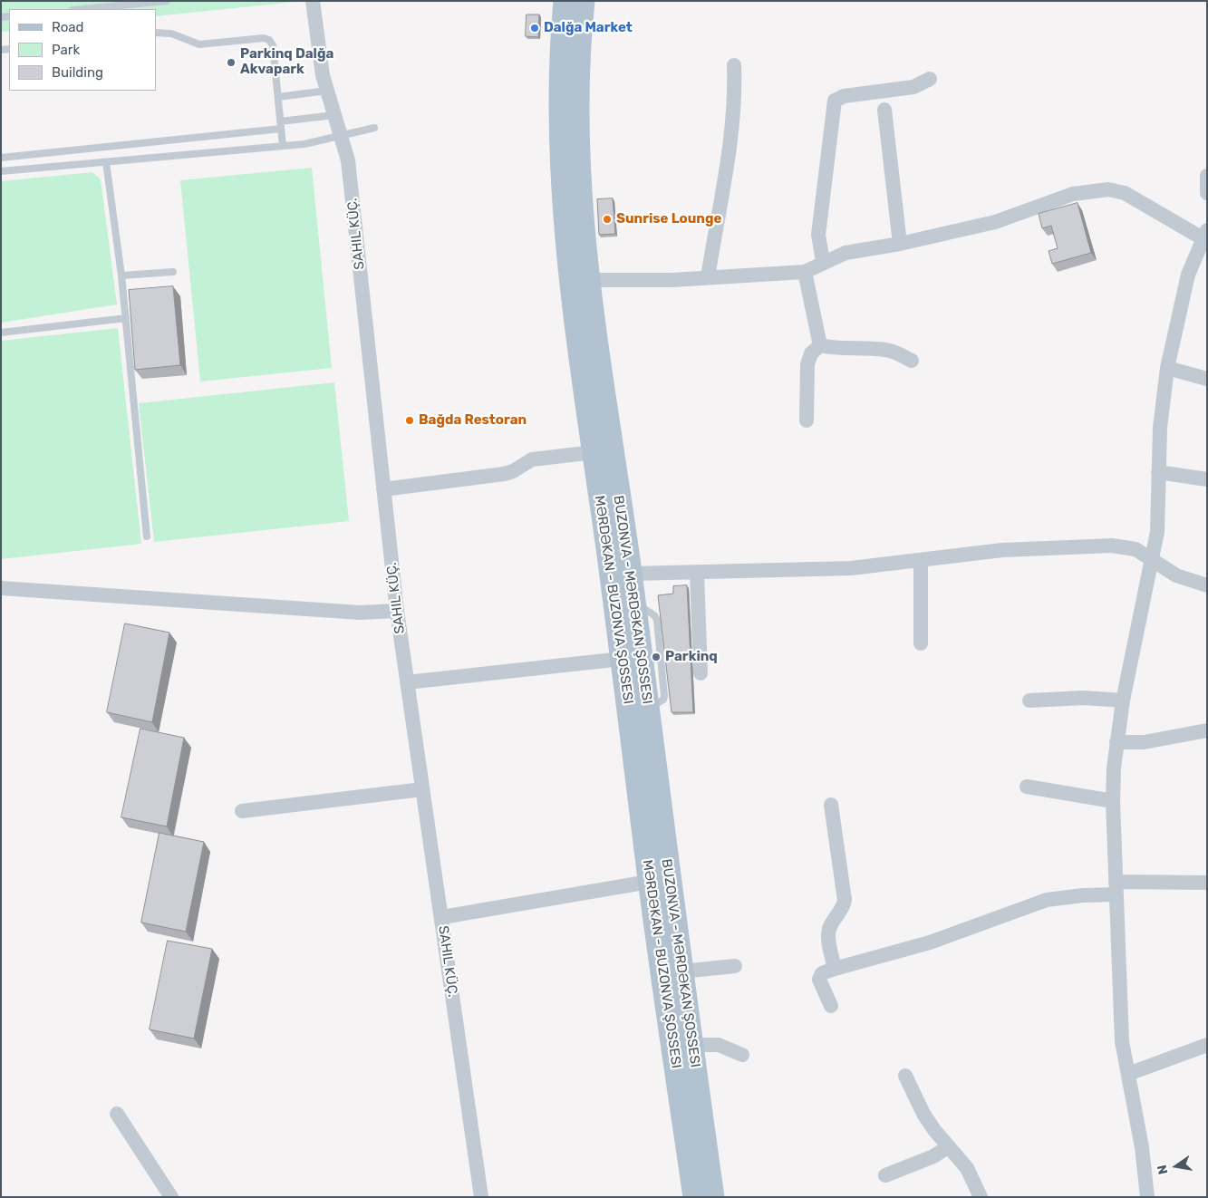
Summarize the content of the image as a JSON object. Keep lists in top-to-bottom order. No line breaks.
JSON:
{"streets":{"main road":["MƏRDƏKAN - BUZONVA ŞOSSESI","BUZONVA - MƏRDƏKAN ŞOSSESI"],"street":["SAHIL KÜÇ."]},"places":["Dalğa Market","Parkinq Dalğa Akvapark","Sunrise Lounge","Bağda Restoran","Parkinq"],"legend":["Road","Park","Building"],"north":"left"}
